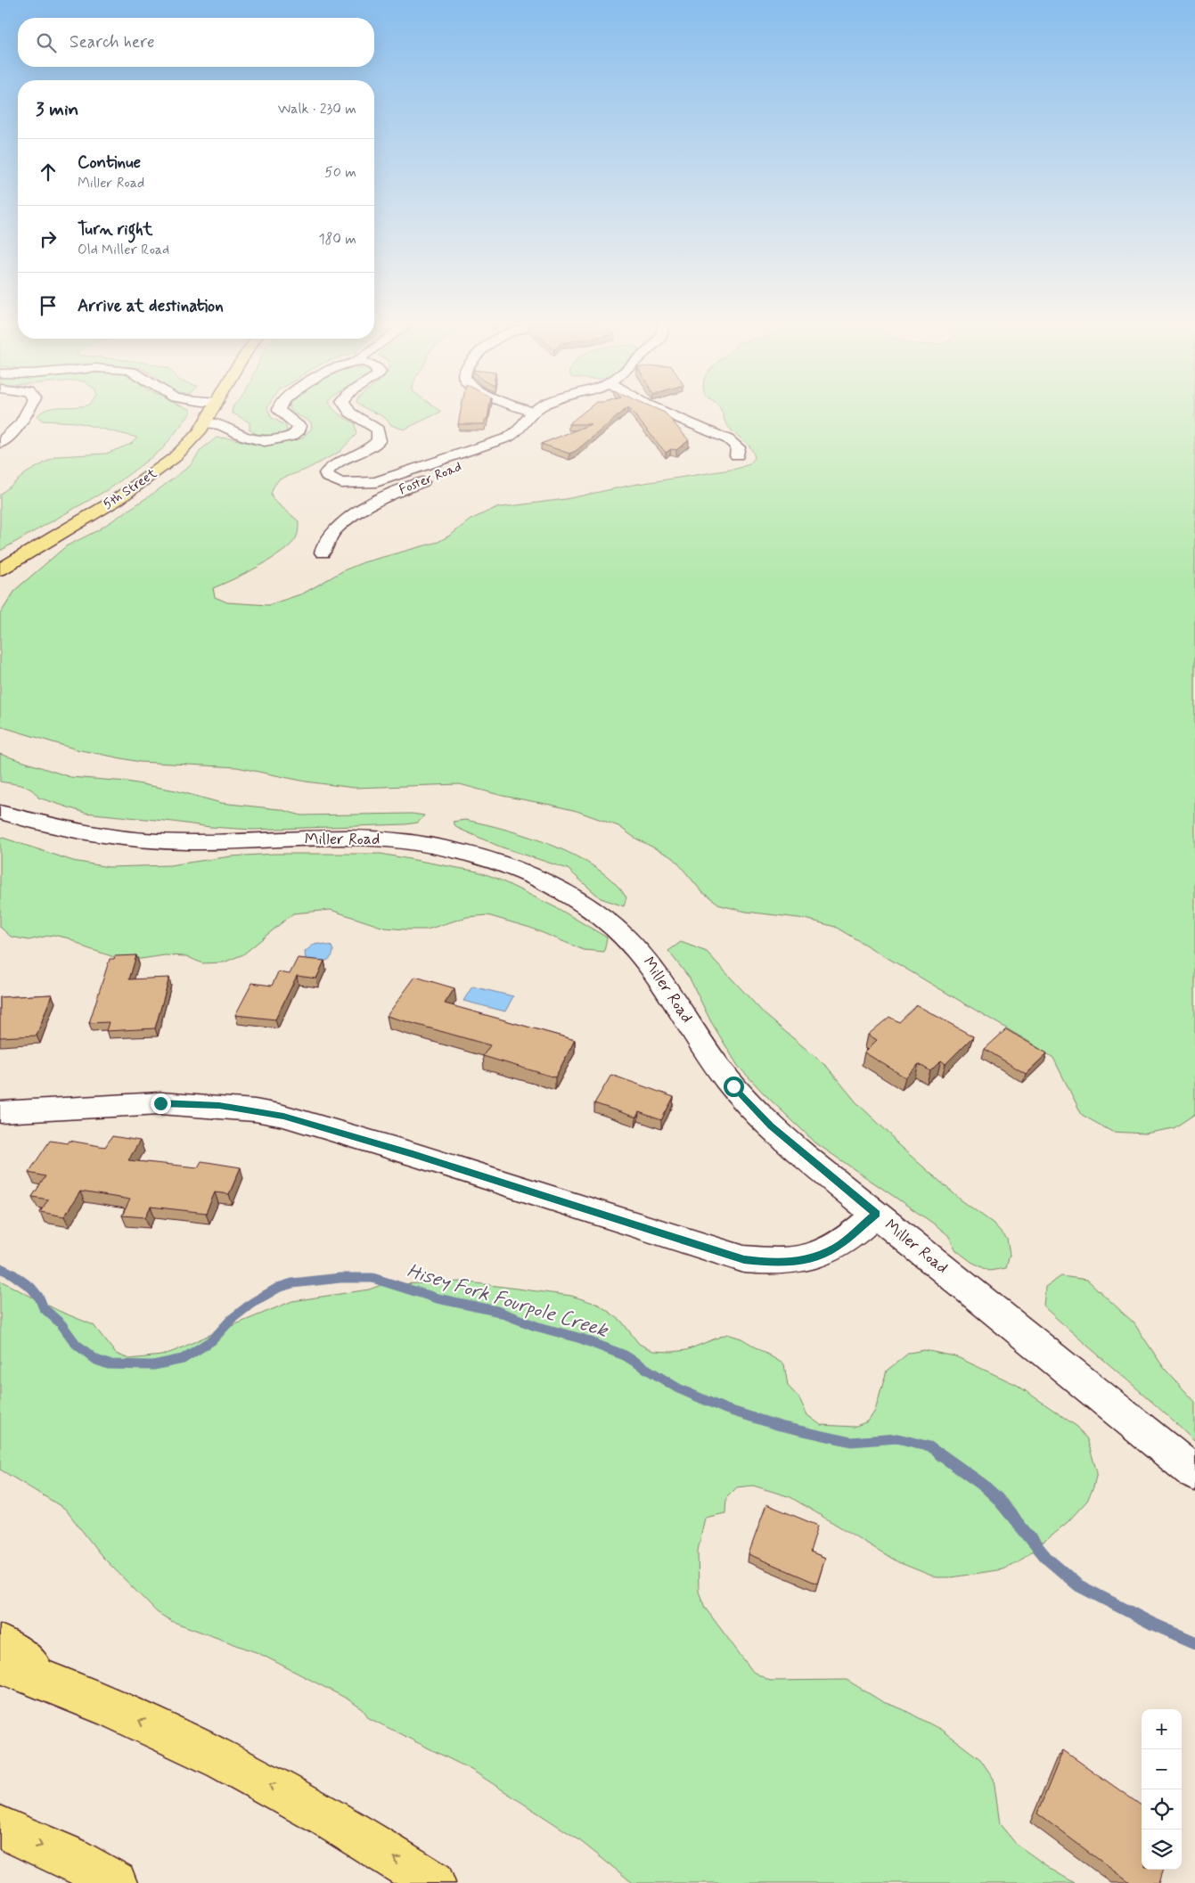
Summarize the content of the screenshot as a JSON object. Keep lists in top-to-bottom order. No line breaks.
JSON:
{"streets":{"main road":["5th Street"],"street":["Foster Road","Miller Road"]},"water":["Hisey Fork Fourpole Creek"],"page":{"search":"Search here","heading":["3 min","Walk · 230 m"],"list":[["Continue","Miller Road","50 m"],["Turn right","Old Miller Road","180 m"],"Arrive at destination"],"map_buttons":["+","−"]}}
